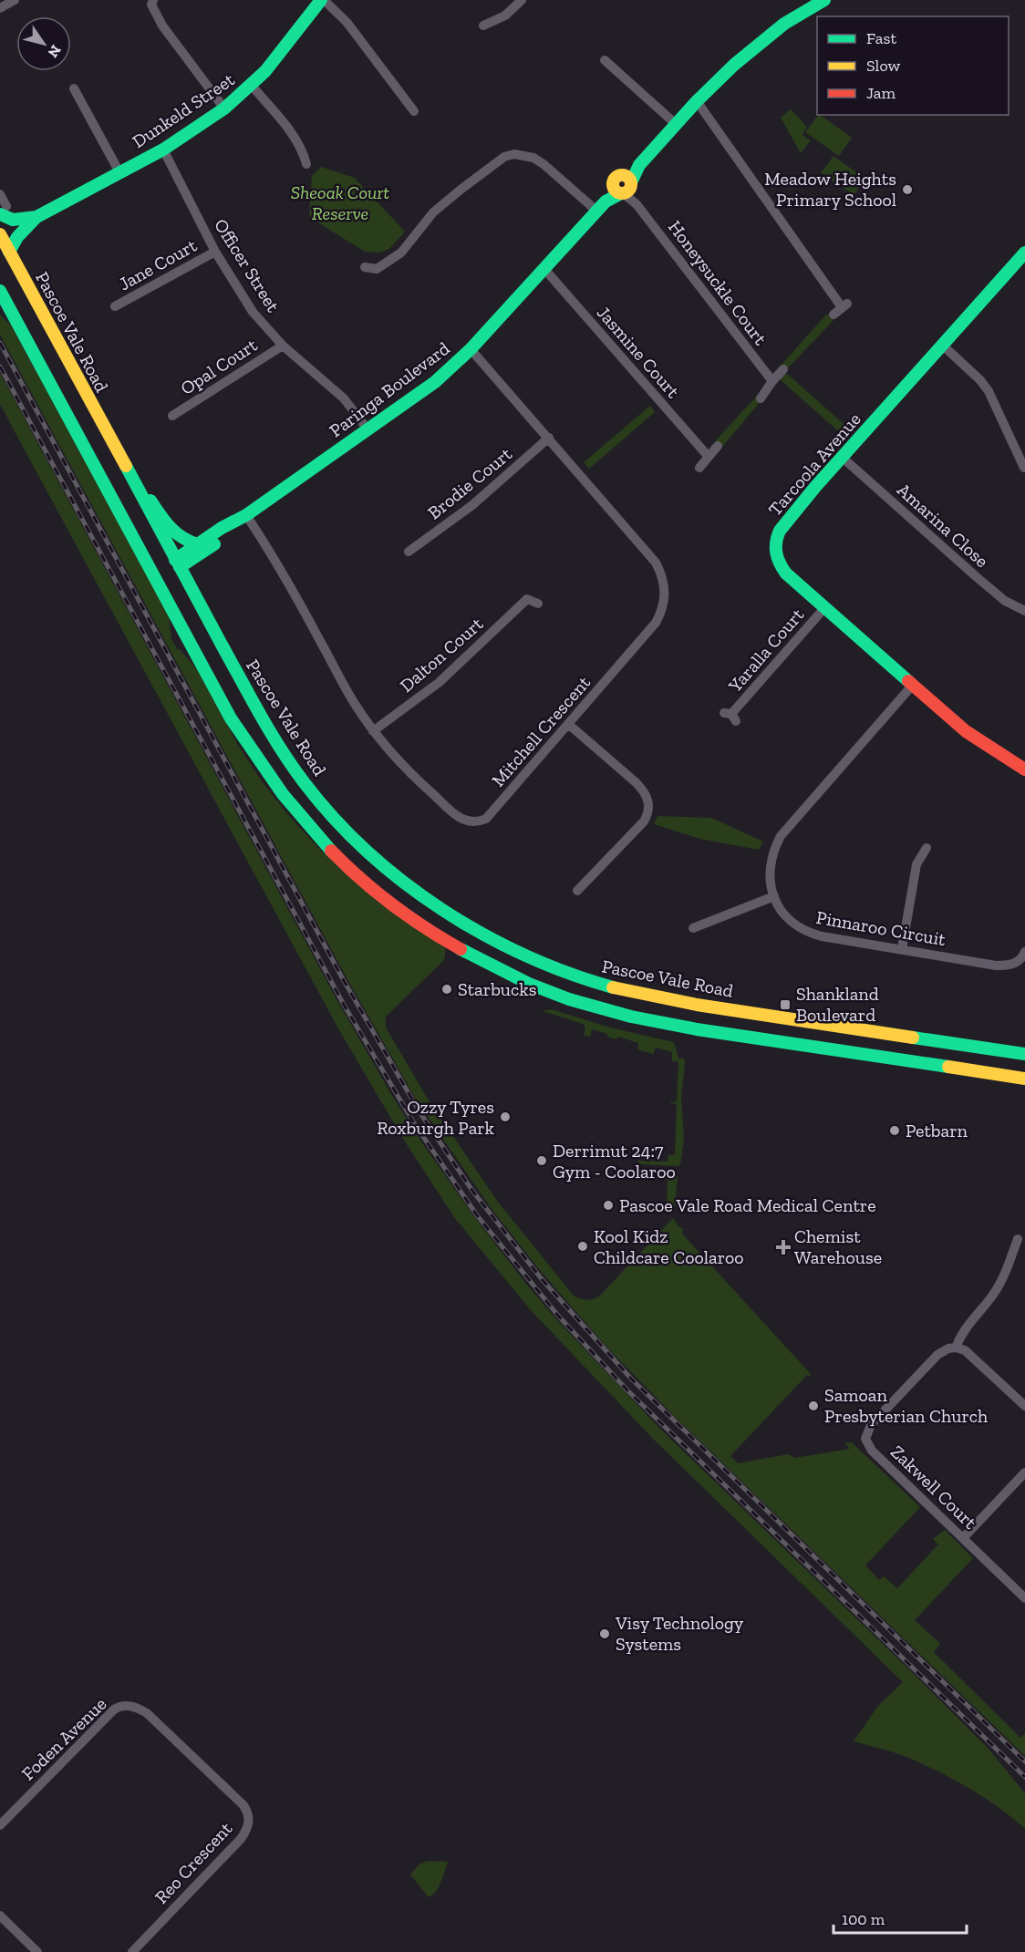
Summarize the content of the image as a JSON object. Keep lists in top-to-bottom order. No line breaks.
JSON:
{"streets":{"main road":["Dunkeld Street","Pascoe Vale Road","Paringa Boulevard","Tarcoola Avenue"],"street":["Jane Court","Officer Street","Honeysuckle Court","Jasmine Court","Opal Court","Brodie Court","Amarina Close","Yaralla Court","Dalton Court","Mitchell Crescent","Pinnaroo Circuit","Zakwell Court","Foden Avenue","Reo Crescent"]},"crossings":[["Dunkeld Street","Officer Street"],["Dunkeld Street","Pascoe Vale Road"],["Jane Court","Officer Street"],["Officer Street","Opal Court"],["Officer Street","Paringa Boulevard"],["Honeysuckle Court","Paringa Boulevard"],["Pascoe Vale Road","Paringa Boulevard"],["Jasmine Court","Paringa Boulevard"],["Paringa Boulevard","Mitchell Crescent"],["Tarcoola Avenue","Amarina Close"],["Tarcoola Avenue","Yaralla Court"],["Tarcoola Avenue","Pinnaroo Circuit"],["Brodie Court","Mitchell Crescent"],["Dalton Court","Mitchell Crescent"],["Foden Avenue","Reo Crescent"]],"parks":["Sheoak Court Reserve"],"places":{"other":["Meadow Heights Primary School","Starbucks","Ozzy Tyres Roxburgh Park","Petbarn","Derrimut 24:7 Gym - Coolaroo","Pascoe Vale Road Medical Centre","Kool Kidz Childcare Coolaroo","Samoan Presbyterian Church","Visy Technology Systems"],"transit":["Shankland Boulevard"],"health":["Chemist Warehouse"]},"legend":["Fast","Slow","Jam"],"scale_bar":"100 m","north":"bottom right"}
